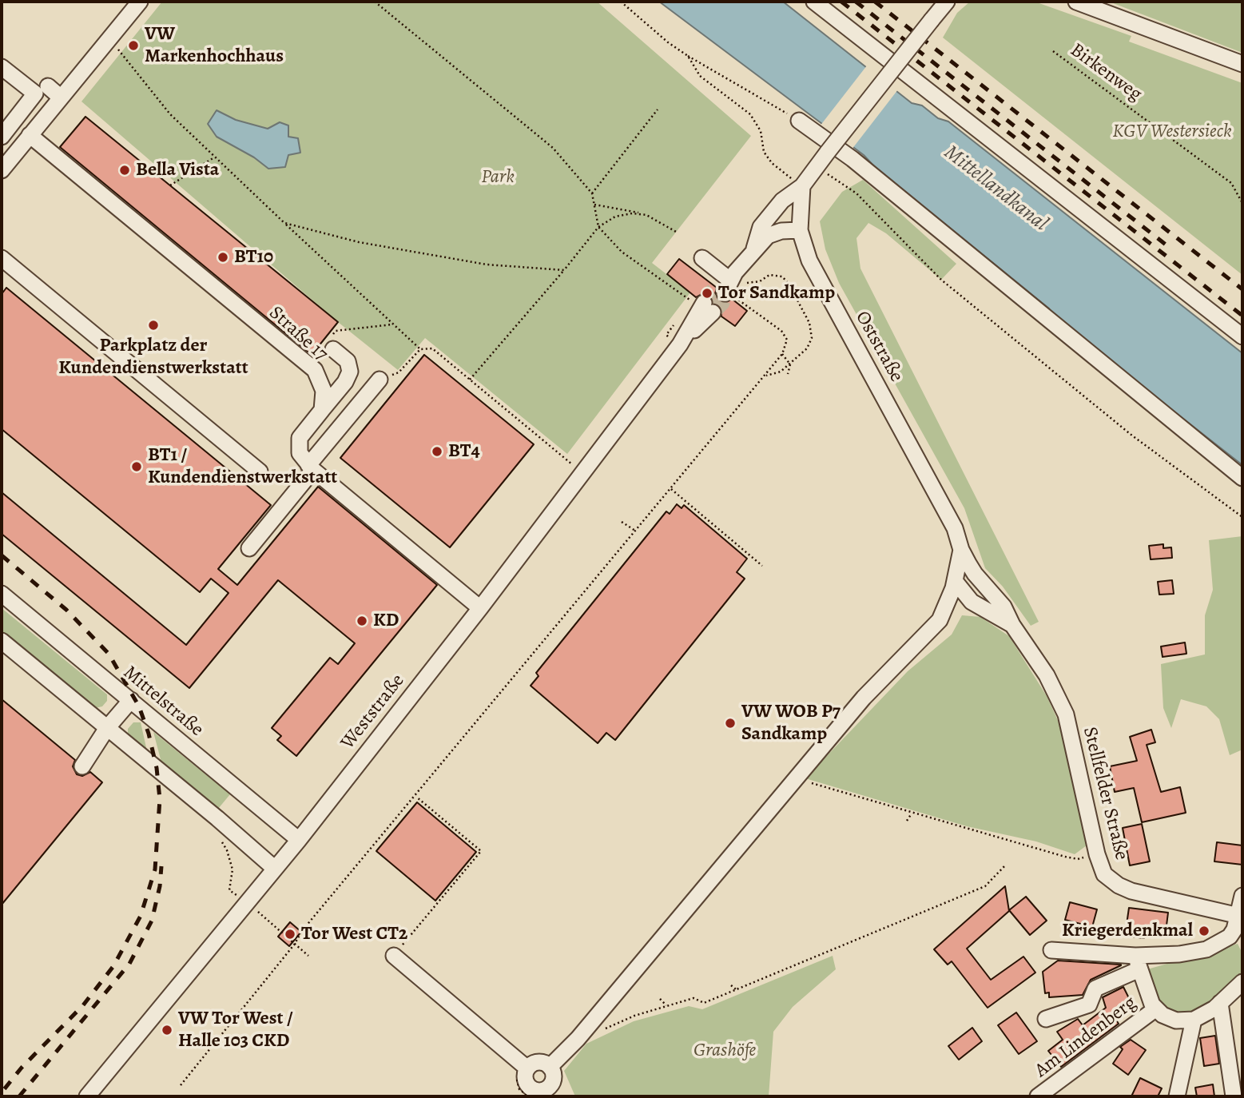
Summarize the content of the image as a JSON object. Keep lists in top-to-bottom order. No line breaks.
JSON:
{"streets":{"street":["Straße 17","Oststraße","Mittelstraße","Weststraße","Stellfelder Straße","Am Lindenberg"],"path":["Birkenweg"]},"crossings":[["Oststraße","Stellfelder Straße"],["Mittelstraße","Weststraße"]],"water":["Mittellandkanal"],"parks":["KGV Westersieck","Park","Grashöfe"],"places":["VW Markenhochhaus","Bella Vista","BT10","Tor Sandkamp","Parkplatz der Kundendienstwerkstatt","BT4","BT1 / Kundendienstwerkstatt","KD","VW WOB P7 Sandkamp","Kriegerdenkmal","Tor West CT2","VW Tor West / Halle 103 CKD"]}
